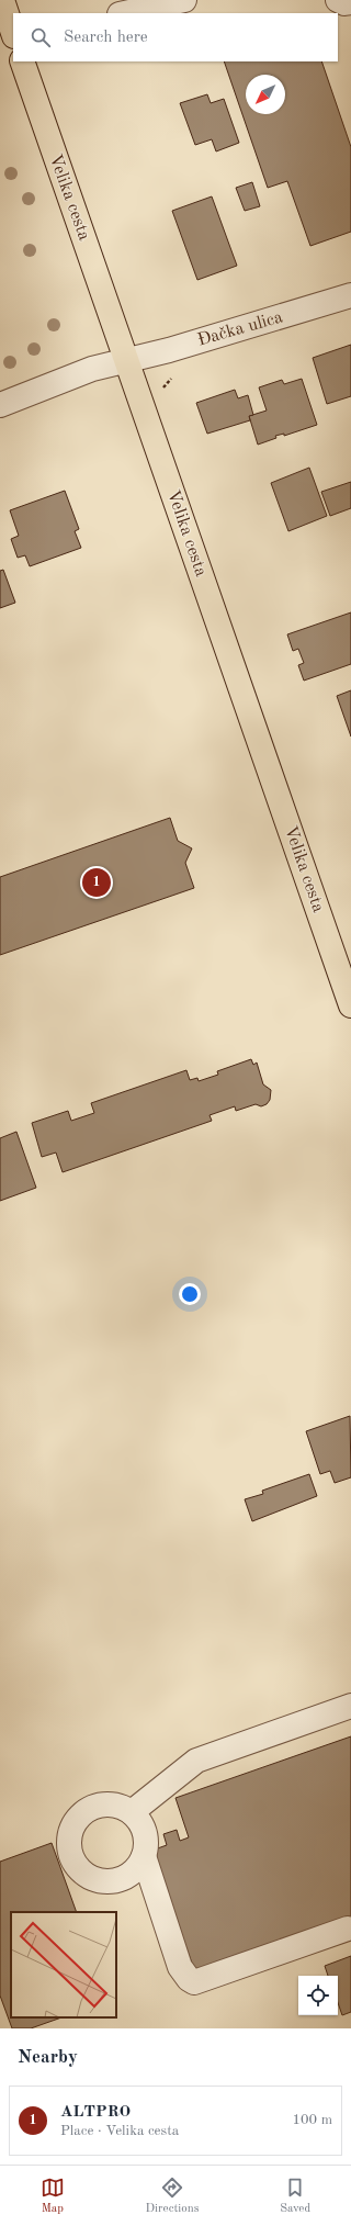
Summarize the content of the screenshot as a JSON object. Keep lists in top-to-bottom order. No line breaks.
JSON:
{"streets":{"main road":["Velika cesta"],"street":["Đačka ulica"]},"crossings":[["Velika cesta","Đačka ulica"]],"north":"bottom left","page":{"search":"Search here","pins":"1","heading":"Nearby","list":[{"mark":"1","name":"ALTPRO","note":"Place · Velika cesta","value":"100 m"}],"nav":["Map","Directions","Saved"]}}
